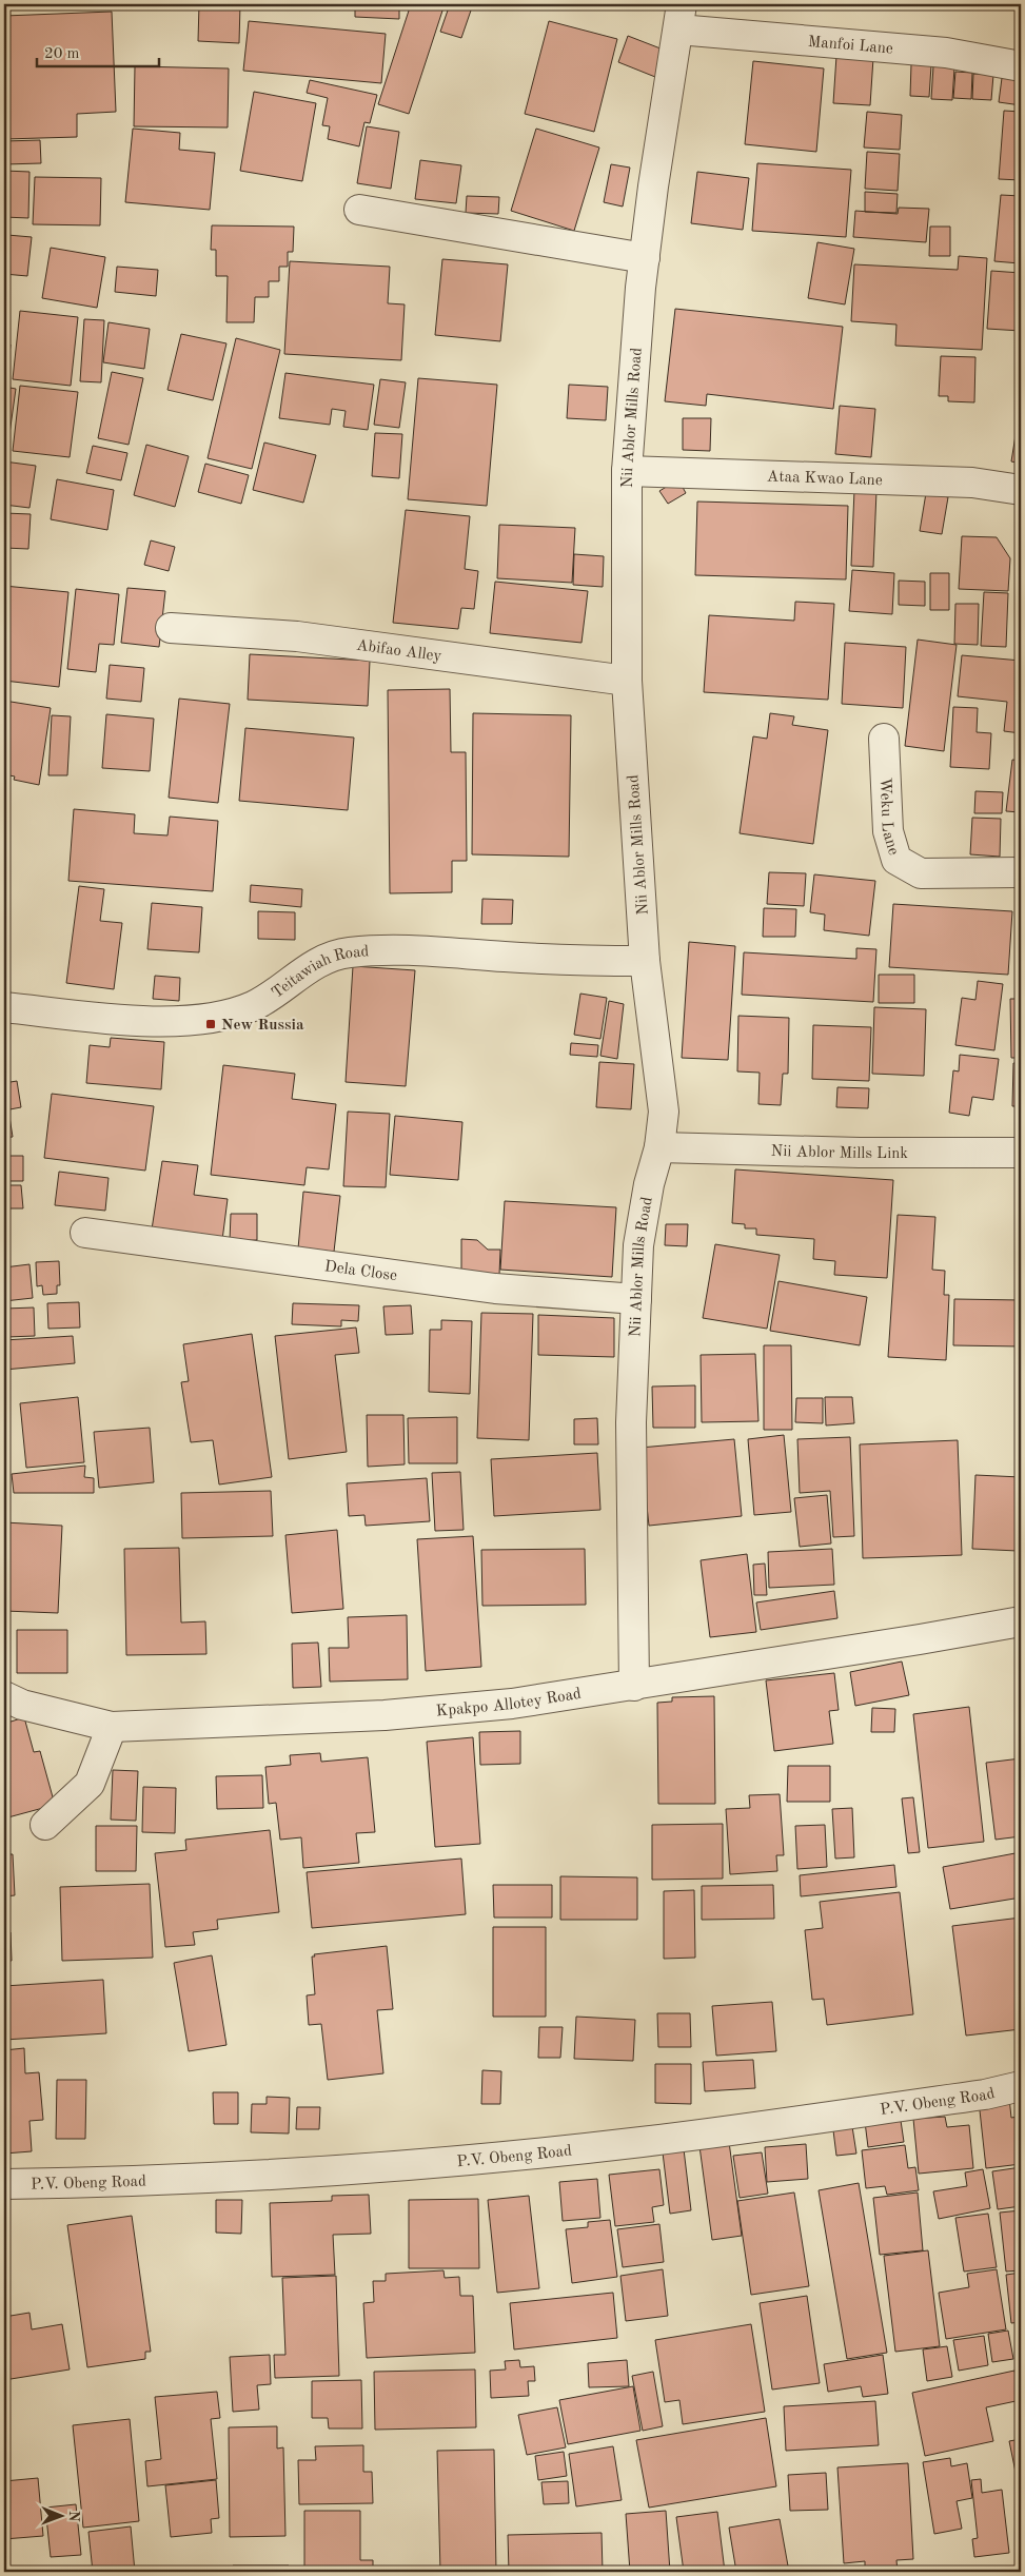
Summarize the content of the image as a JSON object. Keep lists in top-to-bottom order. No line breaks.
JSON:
{"streets":{"street":["Manfoi Lane","Nii Ablor Mills Road","Ataa Kwao Lane","Abifao Alley","Weku Lane","Teitawiah Road","Nii Ablor Mills Link","Dela Close","Kpakpo Allotey Road","P.V. Obeng Road"]},"crossings":[["Manfoi Lane","Nii Ablor Mills Road"],["Nii Ablor Mills Road","Ataa Kwao Lane"],["Nii Ablor Mills Road","Abifao Alley"],["Nii Ablor Mills Road","Teitawiah Road"],["Nii Ablor Mills Road","Nii Ablor Mills Link"],["Nii Ablor Mills Road","Dela Close"],["Nii Ablor Mills Road","Kpakpo Allotey Road"]],"places":{"transit":["New Russia"]},"scale_bar":"20 m","north":"right"}
